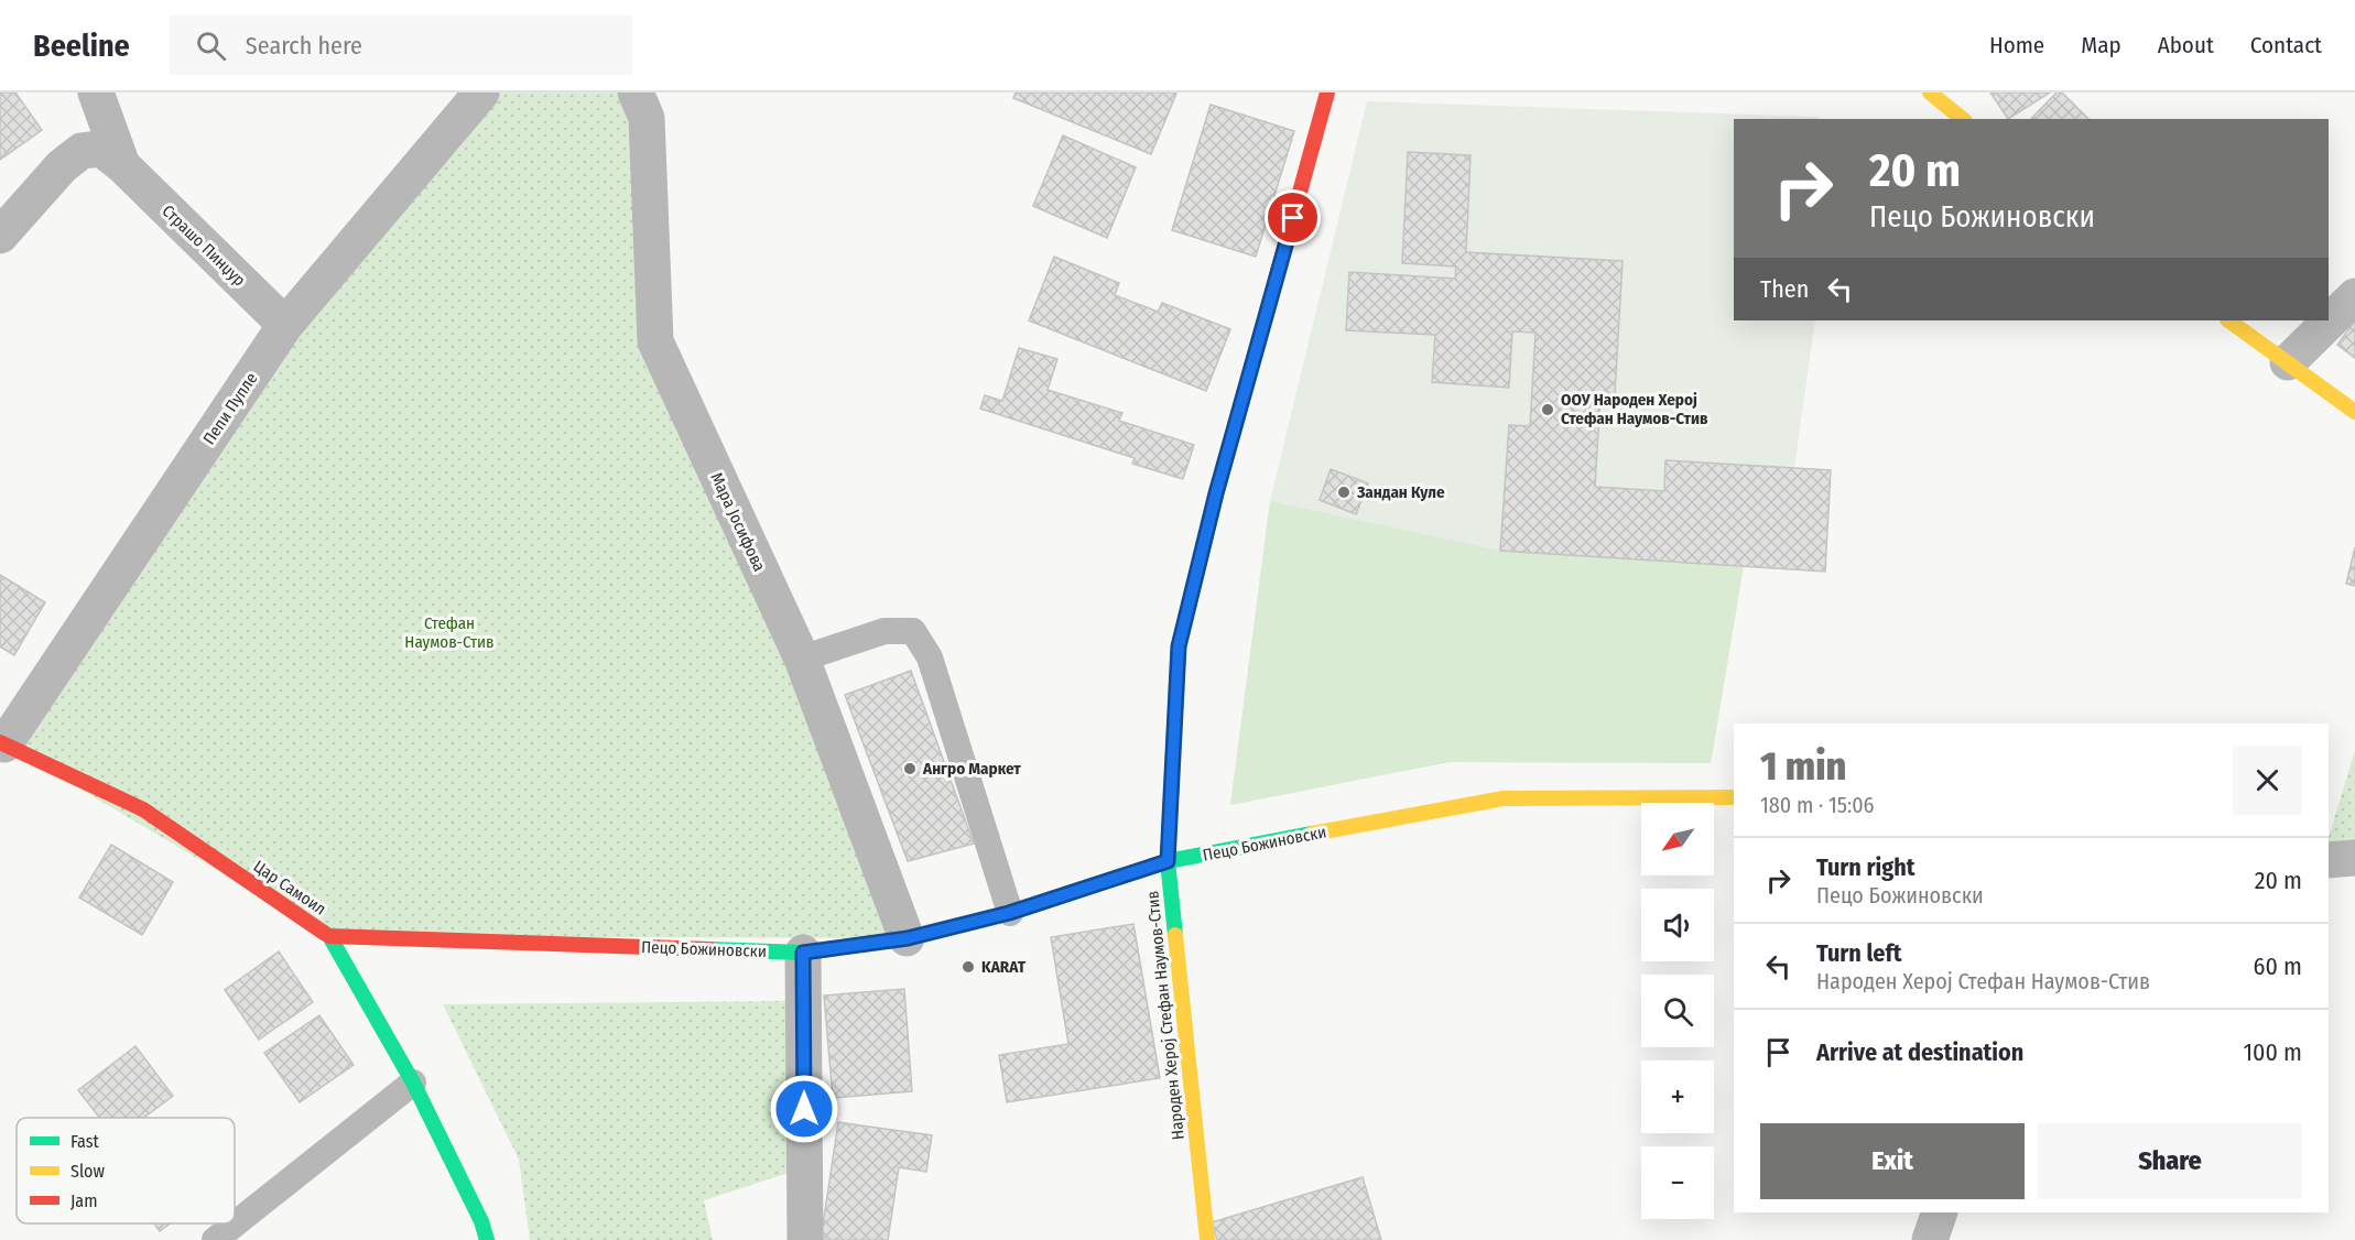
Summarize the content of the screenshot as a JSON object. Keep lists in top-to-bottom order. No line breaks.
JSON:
{"streets":{"street":["Страшо Пинџур","Пепи Пупле","Мара Јосифова","Пецо Божиновски","Цар Самоил","Народен Херој Стефан Наумов-Стив"]},"crossings":[["Страшо Пинџур","Пепи Пупле"],["Пепи Пупле","Цар Самоил"],["Мара Јосифова","Пецо Божиновски"],["Пецо Божиновски","Цар Самоил"],["Пецо Божиновски","Народен Херој Стефан Наумов-Стив"]],"parks":["Стефан Наумов-Стив"],"places":["ООУ Народен Херој Стефан Наумов-Стив","Зандан Куле","Ангро Маркет","KARAT"],"legend":["Fast","Slow","Jam"],"north":"bottom left","page":{"header":"Beeline","search":"Search here","nav":["Home","Map","About","Contact"],"turn":["20 m","Пецо Божиновски"],"then":"Then","heading":["1 min","180 m · 15:06"],"map_buttons":["+","−"],"list":[{"name":"Turn right","note":"Пецо Божиновски","value":"20 m"},{"name":"Turn left","note":"Народен Херој Стефан Наумов-Стив","value":"60 m"},{"name":"Arrive at destination","value":"100 m"}],"buttons":["Exit","Share"]}}
